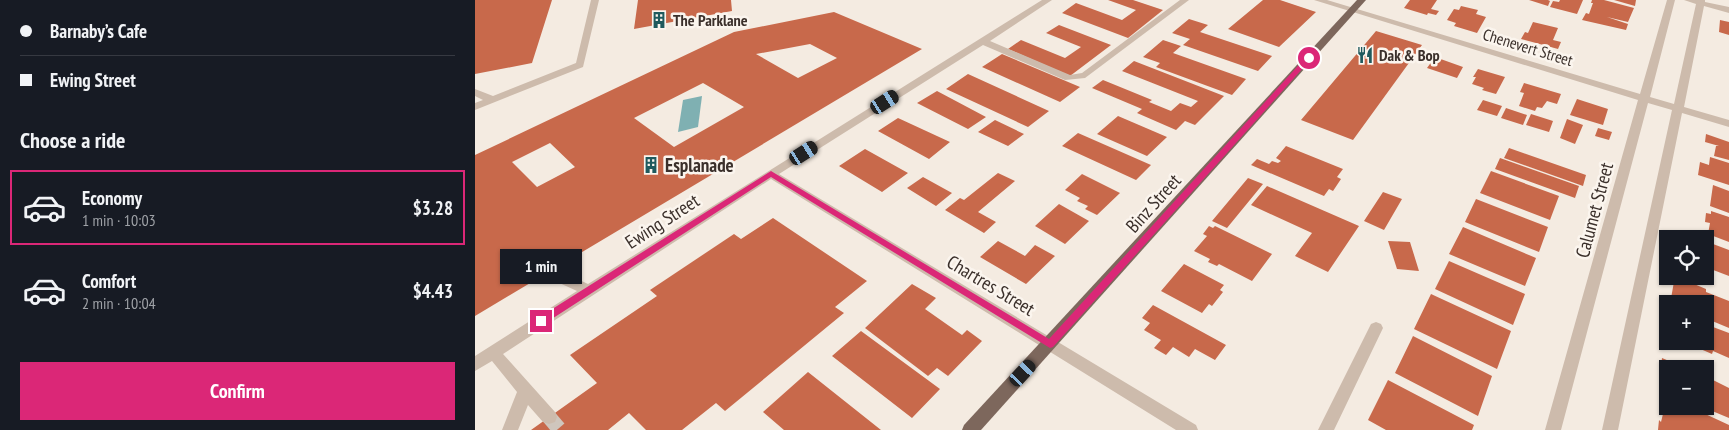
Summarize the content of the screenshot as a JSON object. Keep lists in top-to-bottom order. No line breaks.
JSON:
{"streets":{"main road":["Binz Street"],"street":["Chenevert Street","Calumet Street","Ewing Street","Chartres Street"]},"crossings":[["Chenevert Street","Binz Street"],["Chenevert Street","Calumet Street"],["Binz Street","Chartres Street"],["Ewing Street","Chartres Street"]],"places":{"building":["The Parklane","Esplanade"],"restaurant":["Dak & Bop"]},"page":{"banner":["Barnaby’s Cafe","Ewing Street"],"heading":"Choose a ride","list":[{"name":"Economy","note":"1 min · 10:03","value":"$3.28"},{"name":"Comfort","note":"2 min · 10:04","value":"$4.43"}],"map_buttons":["+","−"],"bubble":"1 min","buttons":"Confirm"}}
